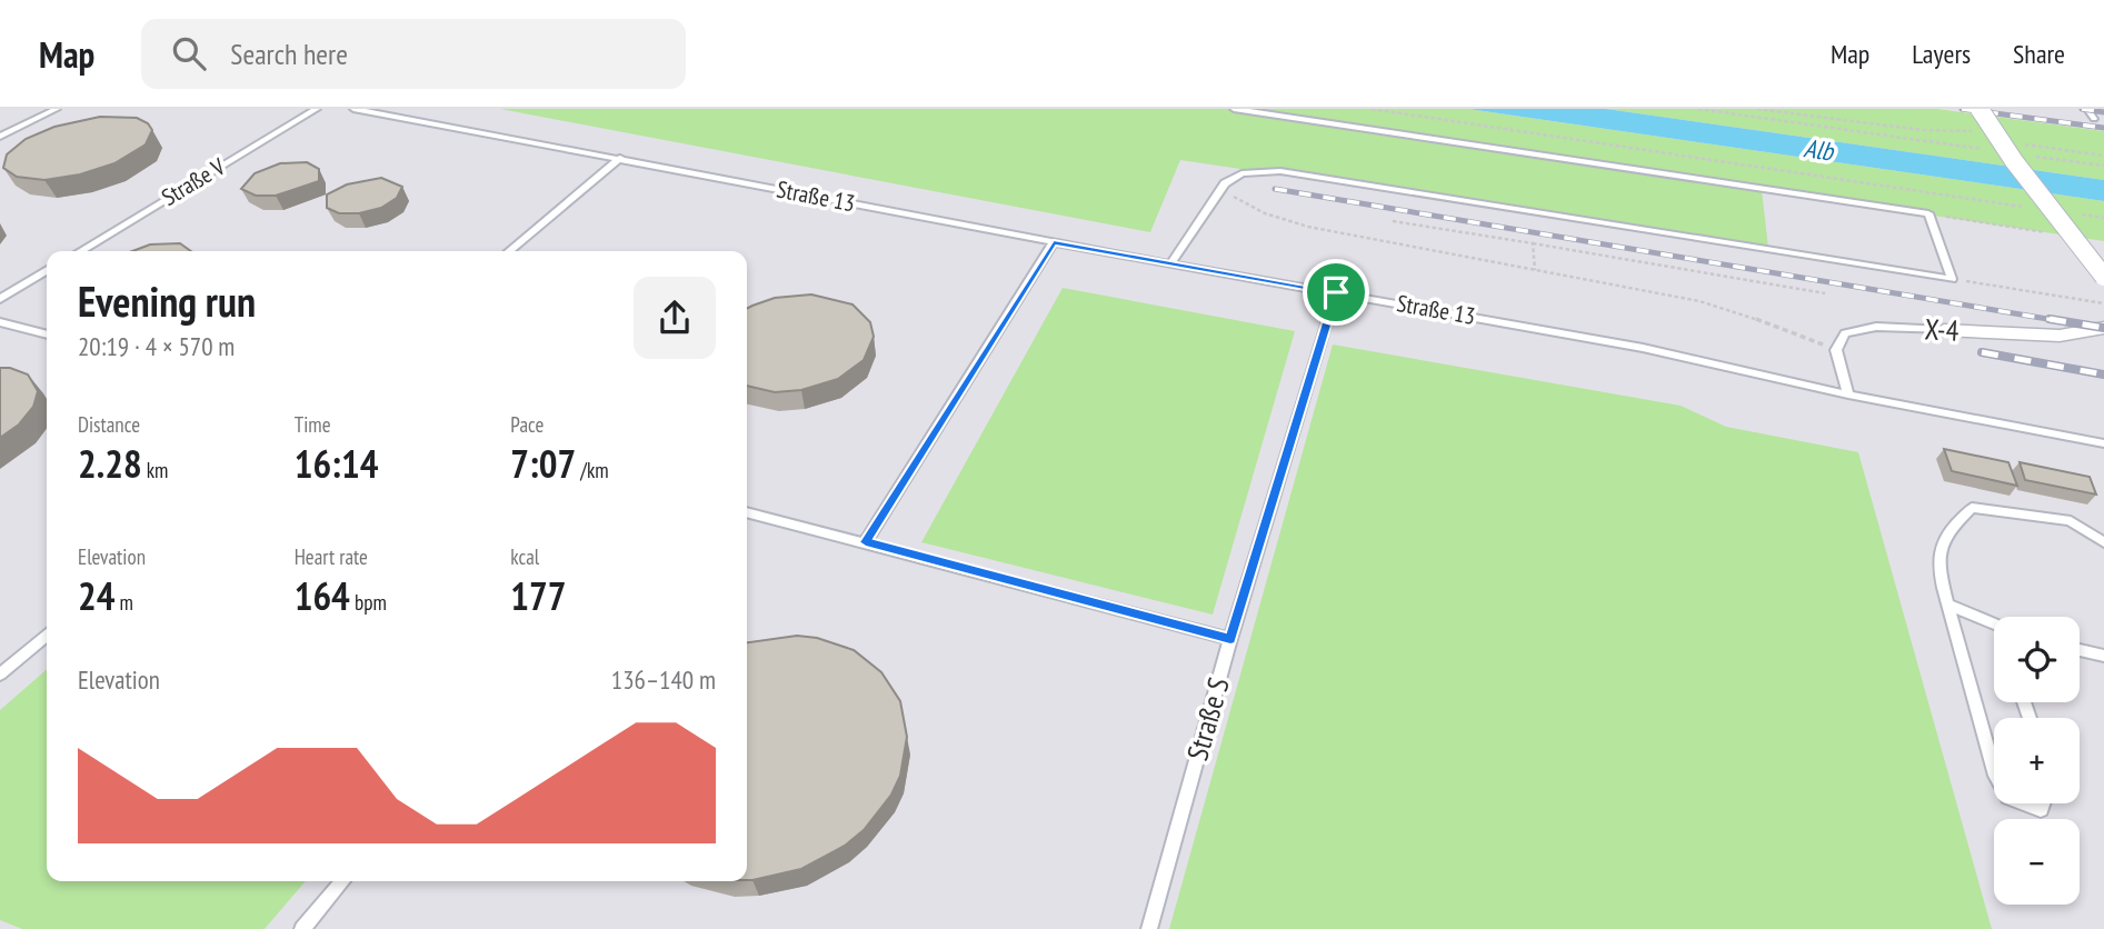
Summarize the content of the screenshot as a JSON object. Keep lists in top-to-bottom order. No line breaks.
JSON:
{"streets":{"street":["X-4"],"lane":["Straße V","Straße 13","Straße S"]},"crossings":[["Straße 13","Straße S"]],"water":["Alb"],"page":{"header":"Map","search":"Search here","nav":["Map","Layers","Share"],"heading":["Evening run","20:19 · 4 × 570 m"],"stats":[["Distance","2.28 km"],["Time","16:14"],["Pace","7:07 /km"],["Elevation","24 m"],["Heart rate","164 bpm"],["kcal","177"]],"map_buttons":["+","−"],"chart":["Elevation","136–140 m"]}}
